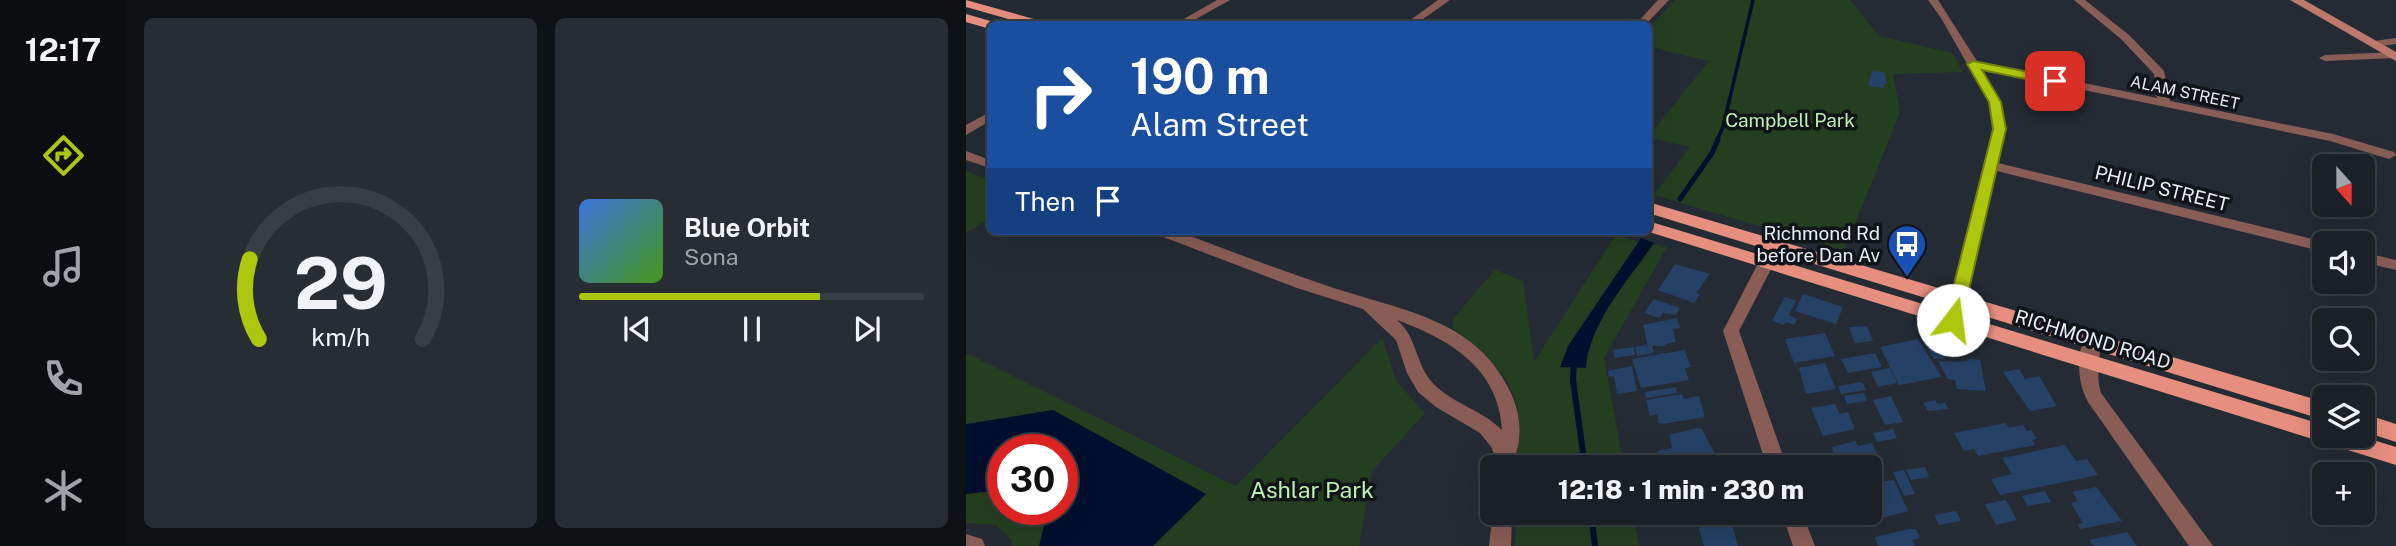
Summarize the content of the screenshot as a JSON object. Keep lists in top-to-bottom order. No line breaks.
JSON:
{"streets":{"main road":["RICHMOND ROAD"],"street":["ALAM STREET","PHILIP STREET"]},"parks":["Campbell Park","Ashlar Park"],"places":{"bus stop":["Richmond Rd before Dan Av"]},"north":"bottom","page":{"tabs":"12:17","turn":["190 m","Alam Street"],"map_buttons":"+","then":"Then","song":["Blue Orbit","Sona"],"limit":"30","trip":"12:18 · 1 min · 230 m","gauge":["29","km/h"]}}
